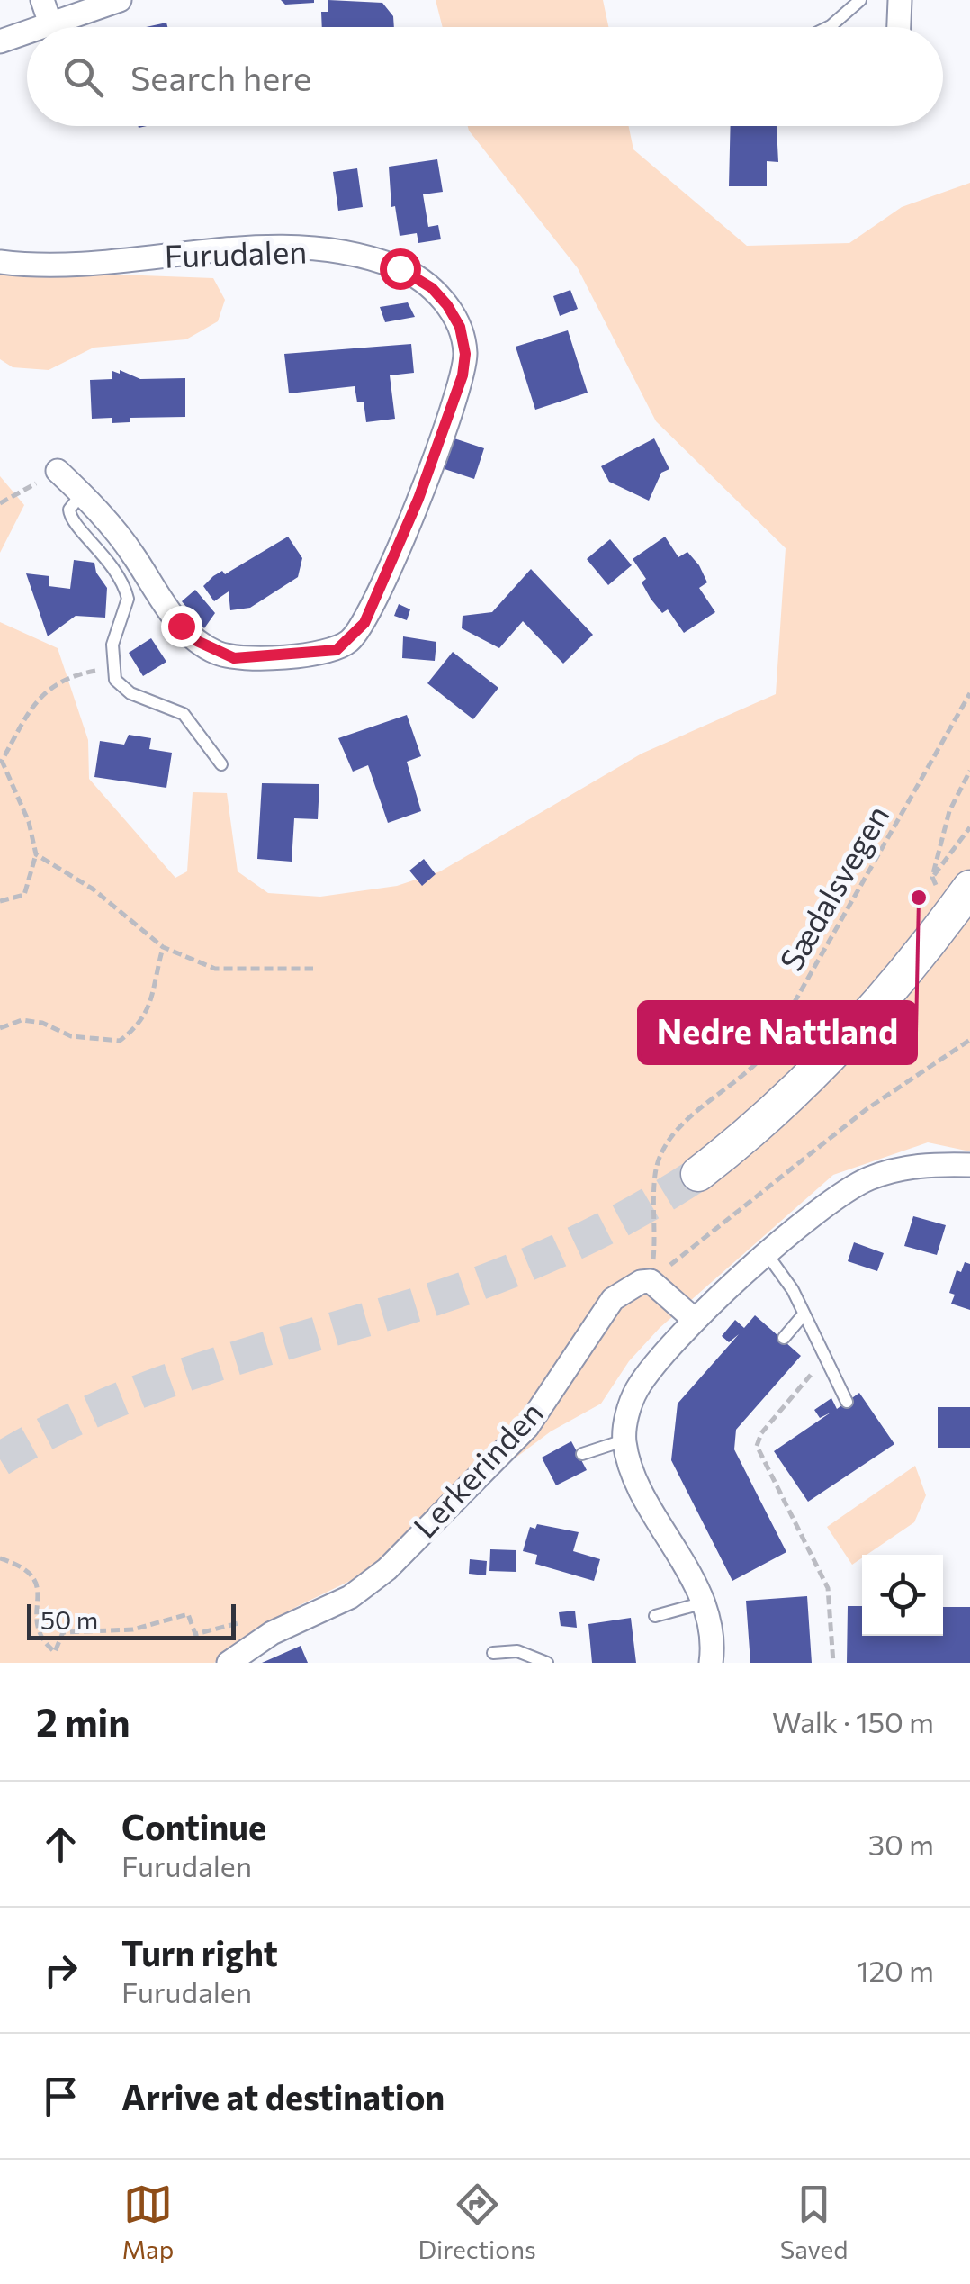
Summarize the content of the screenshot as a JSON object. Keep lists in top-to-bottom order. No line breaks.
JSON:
{"streets":{"street":["Furudalen","Lerkerinden"],"path":["Sædalsvegen"]},"crossings":[["Sædalsvegen","Lerkerinden"]],"places":["Nedre Nattland"],"scale_bar":"50 m","page":{"search":"Search here","scale":"50 m","heading":["2 min","Walk · 150 m"],"list":[["Continue","Furudalen","30 m"],["Turn right","Furudalen","120 m"],"Arrive at destination"],"nav":["Map","Directions","Saved"]}}
